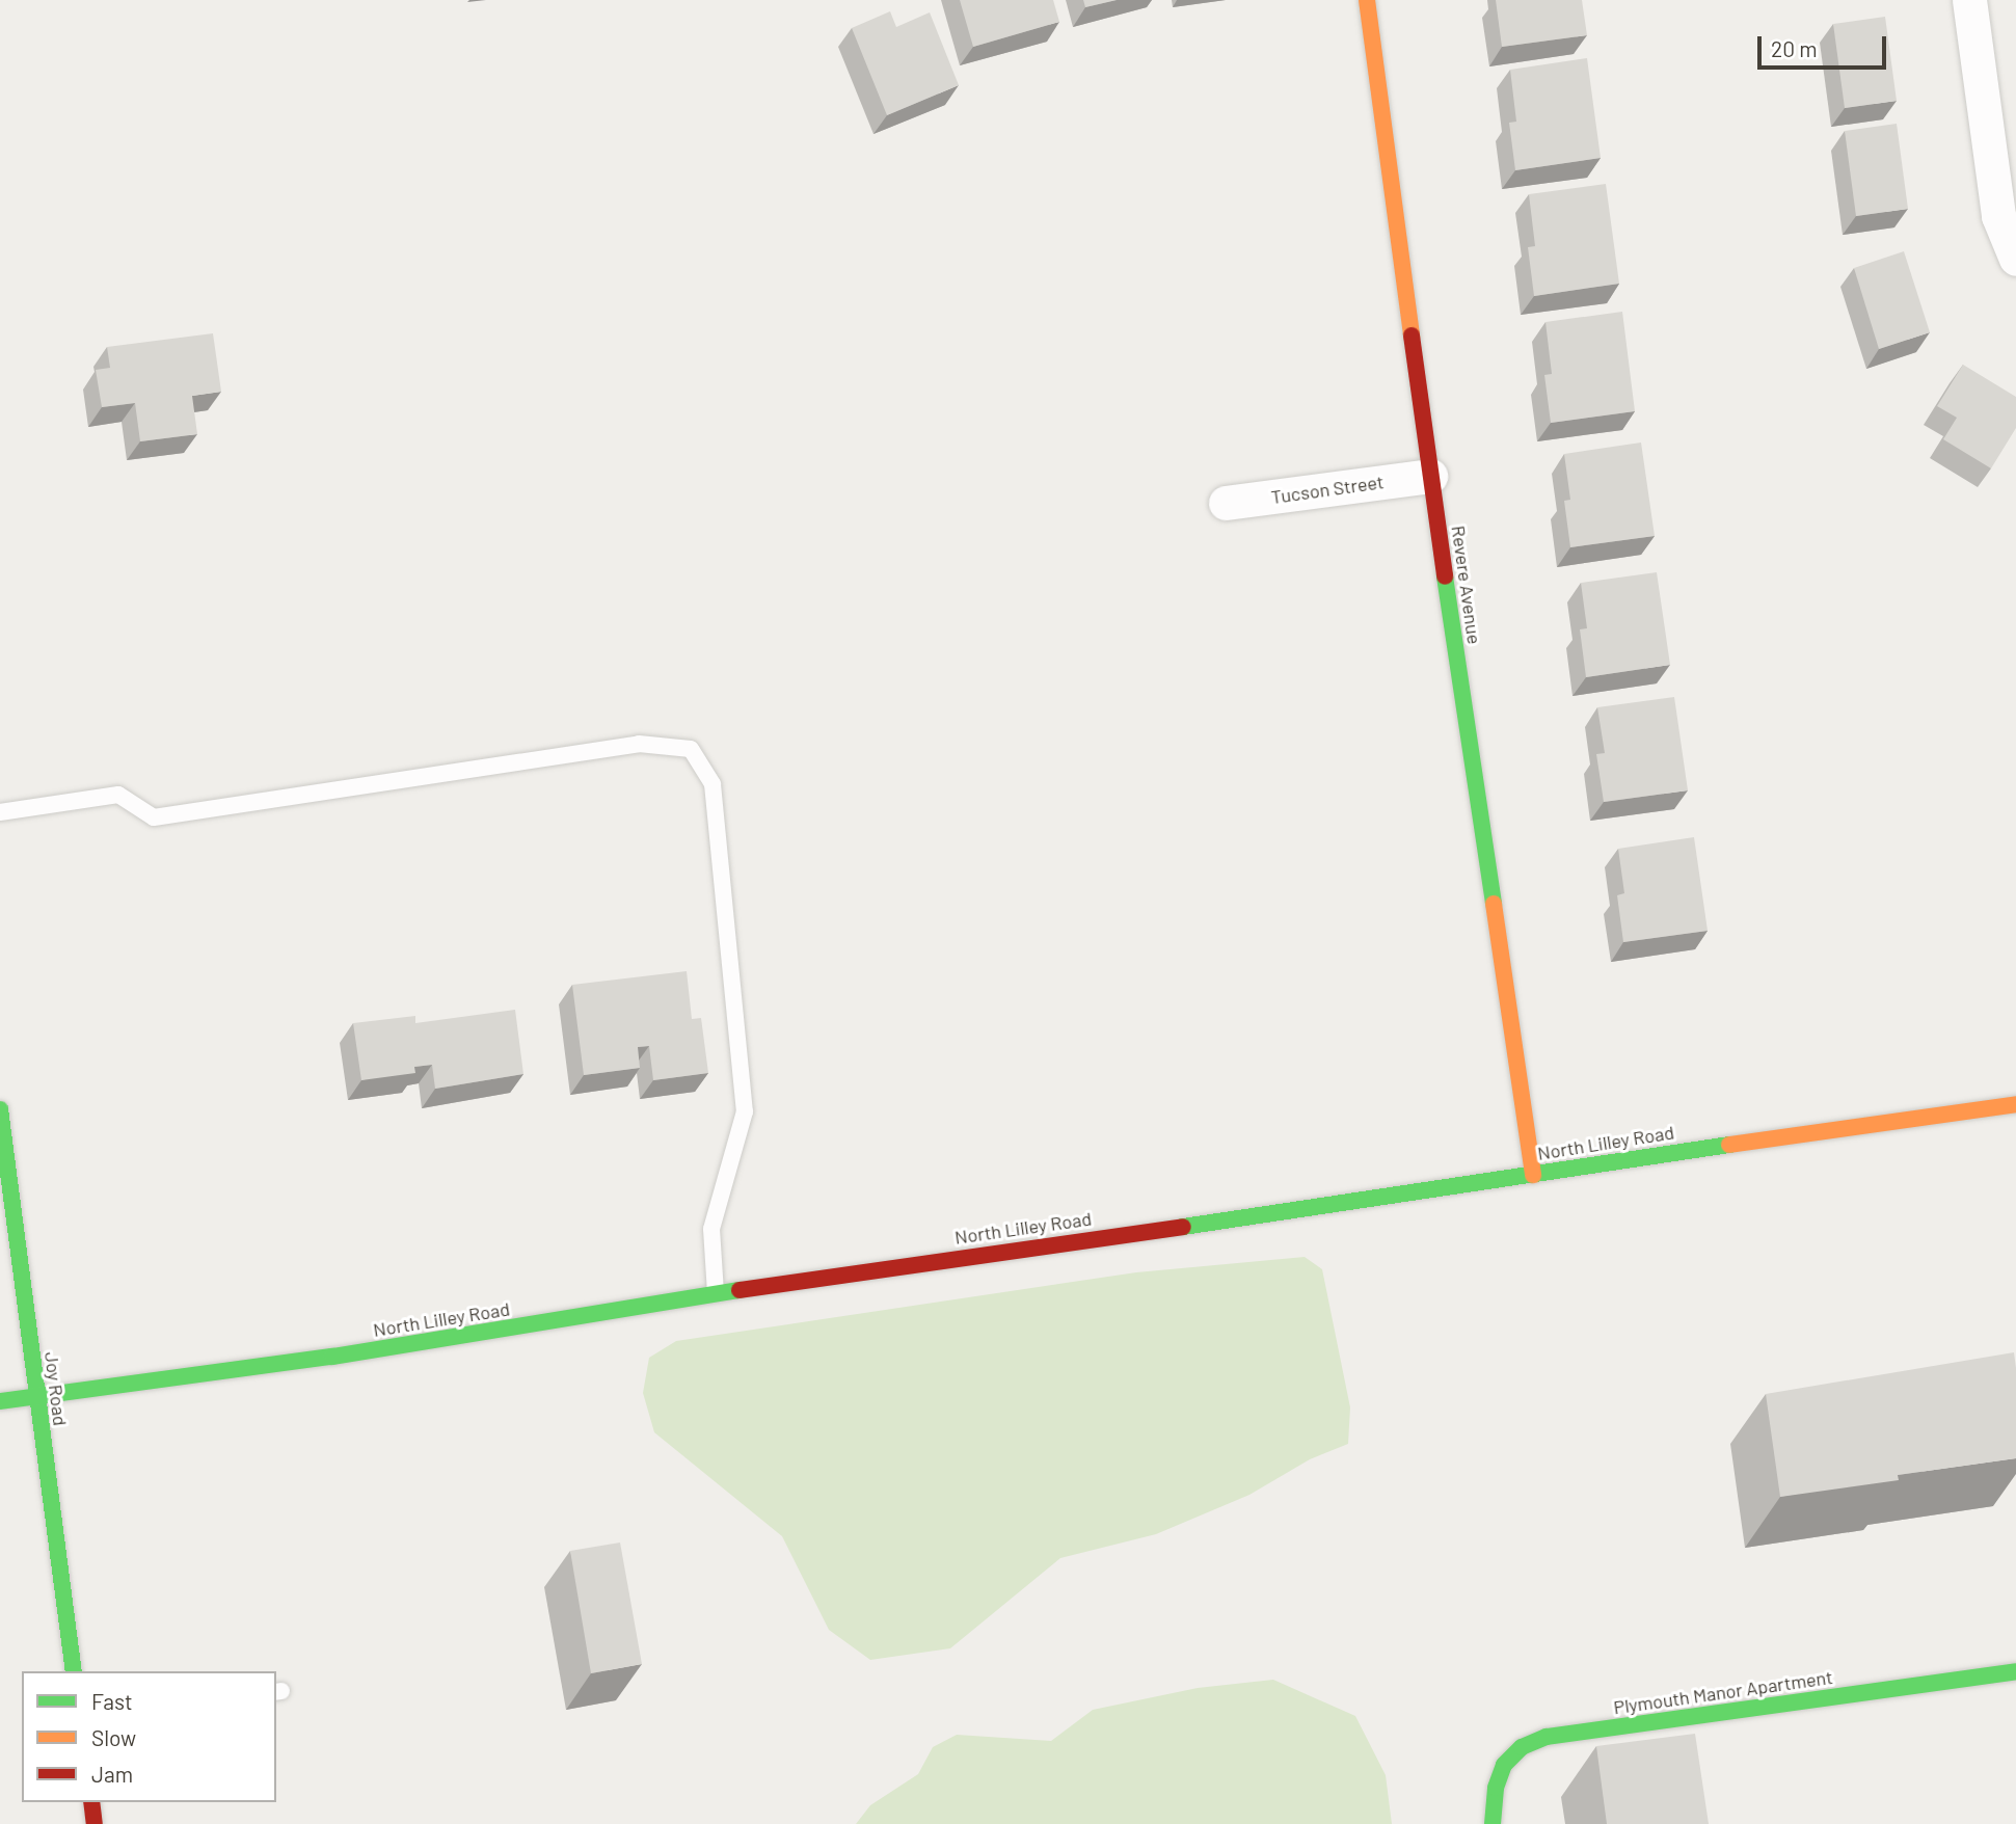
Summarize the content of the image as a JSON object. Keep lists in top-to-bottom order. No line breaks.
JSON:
{"streets":{"street":["Tucson Street","Revere Avenue","North Lilley Road","Joy Road","Plymouth Manor Apartment"]},"crossings":[["Tucson Street","Revere Avenue"],["Revere Avenue","North Lilley Road"],["North Lilley Road","Joy Road"]],"legend":["Fast","Slow","Jam"],"scale_bar":"20 m"}
